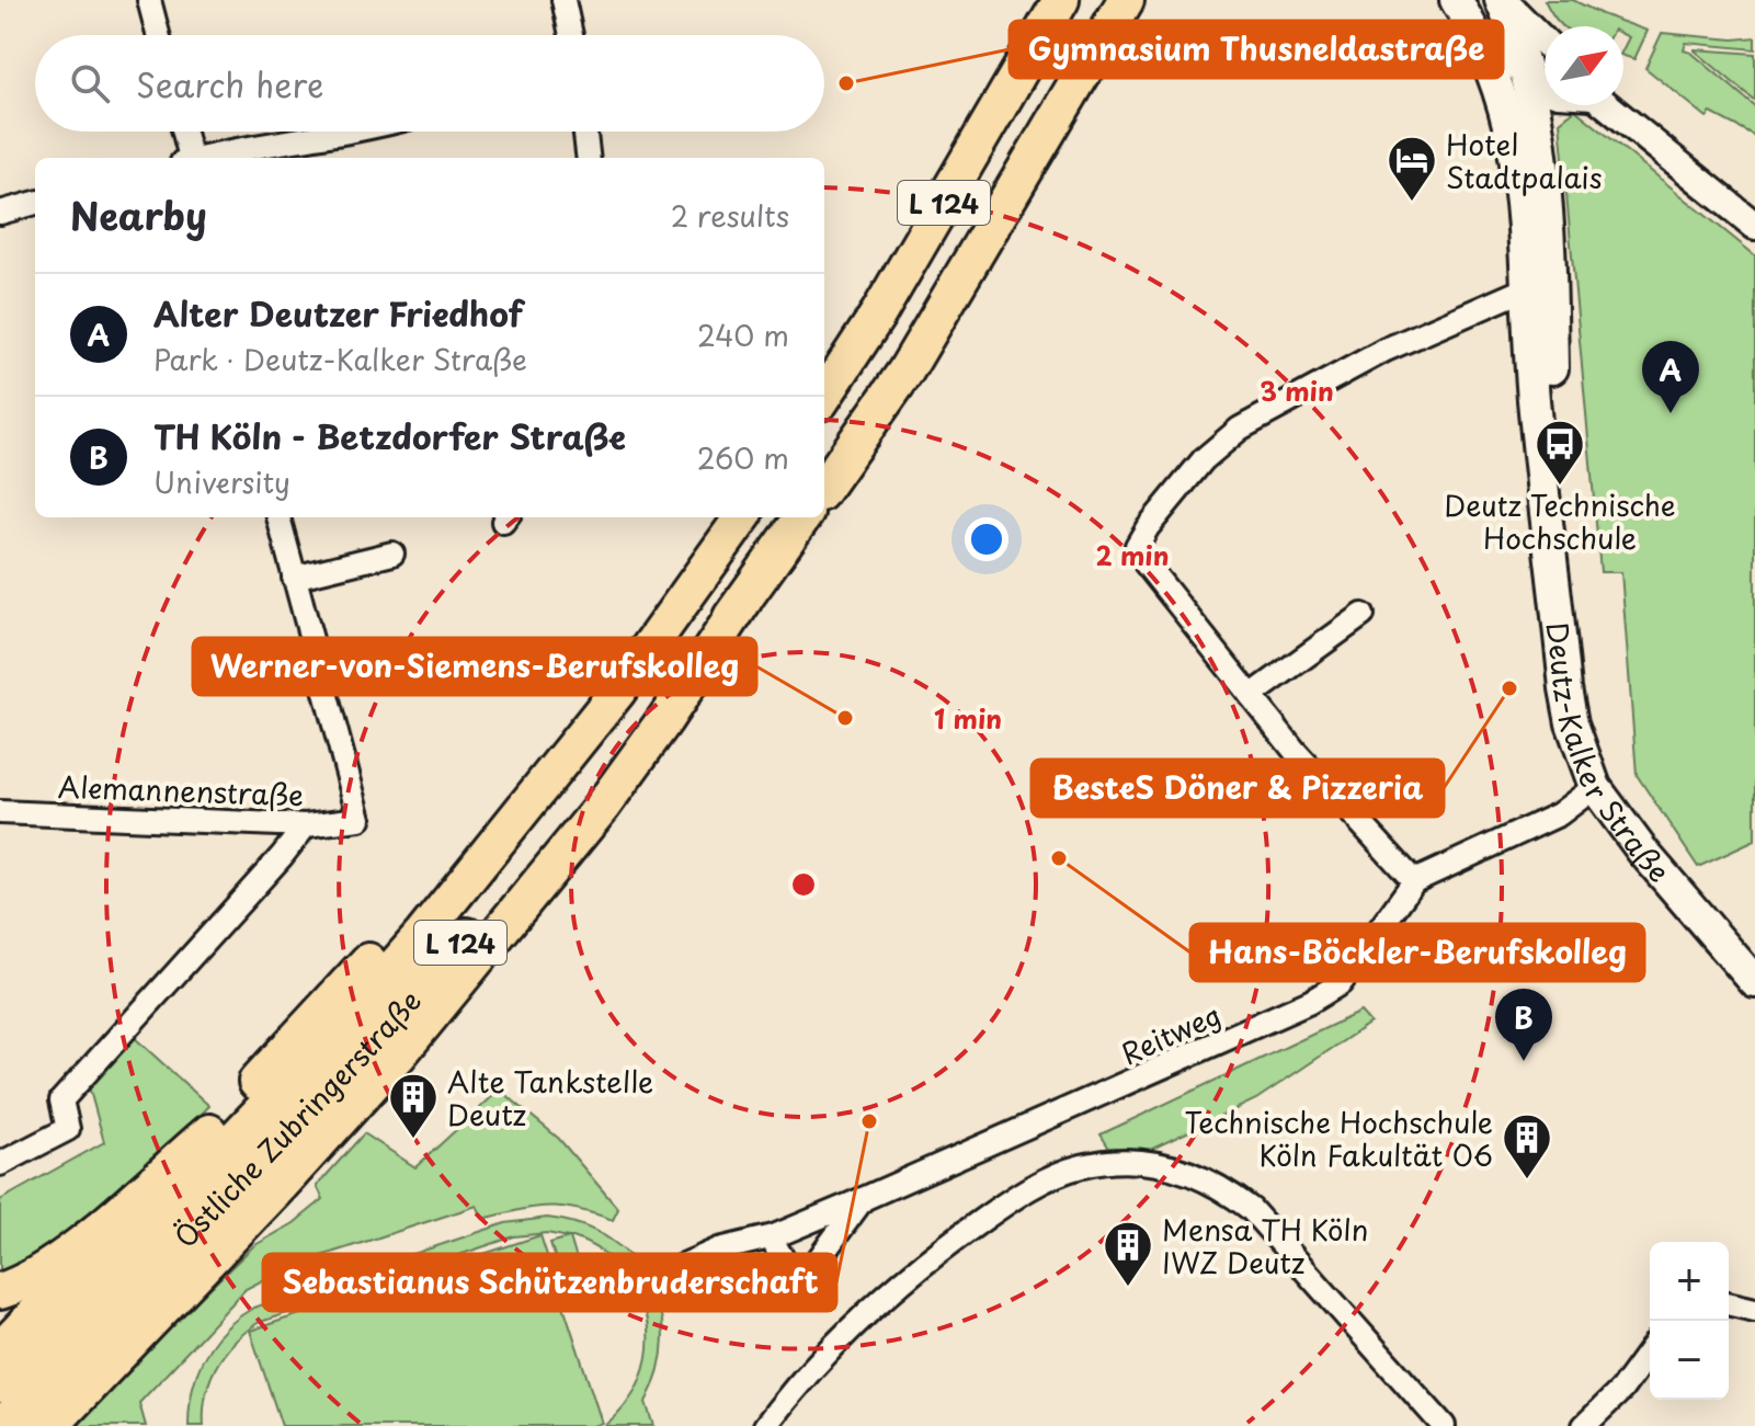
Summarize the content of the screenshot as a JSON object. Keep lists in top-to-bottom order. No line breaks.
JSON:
{"streets":{"highway":["L 124","Östliche Zubringerstraße"],"main road":["Deutz-Kalker Straße"],"street":["Alemannenstraße","Reitweg"]},"crossings":[["L 124","Östliche Zubringerstraße"],["Deutz-Kalker Straße","Reitweg"]],"places":{"other":["Gymnasium Thusneldastraße","BesteS Döner & Pizzeria","Werner-von-Siemens-Berufskolleg","Hans-Böckler-Berufskolleg","Sebastianus Schützenbruderschaft"],"hotel":["Hotel Stadtpalais"],"bus stop":["Deutz Technische Hochschule"],"building":["Alte Tankstelle Deutz","Technische Hochschule Köln Fakultät 06","Mensa TH Köln IWZ Deutz"]},"north":"top right","page":{"search":"Search here","heading":["Nearby","2 results"],"list":[{"mark":"A","name":"Alter Deutzer Friedhof","note":"Park · Deutz-Kalker Straße","value":"240 m"},{"mark":"B","name":"TH Köln - Betzdorfer Straße","note":"University","value":"260 m"}],"pins":["A","B"],"map_buttons":["+","−"]},"rings":["3 min","2 min","1 min"]}
